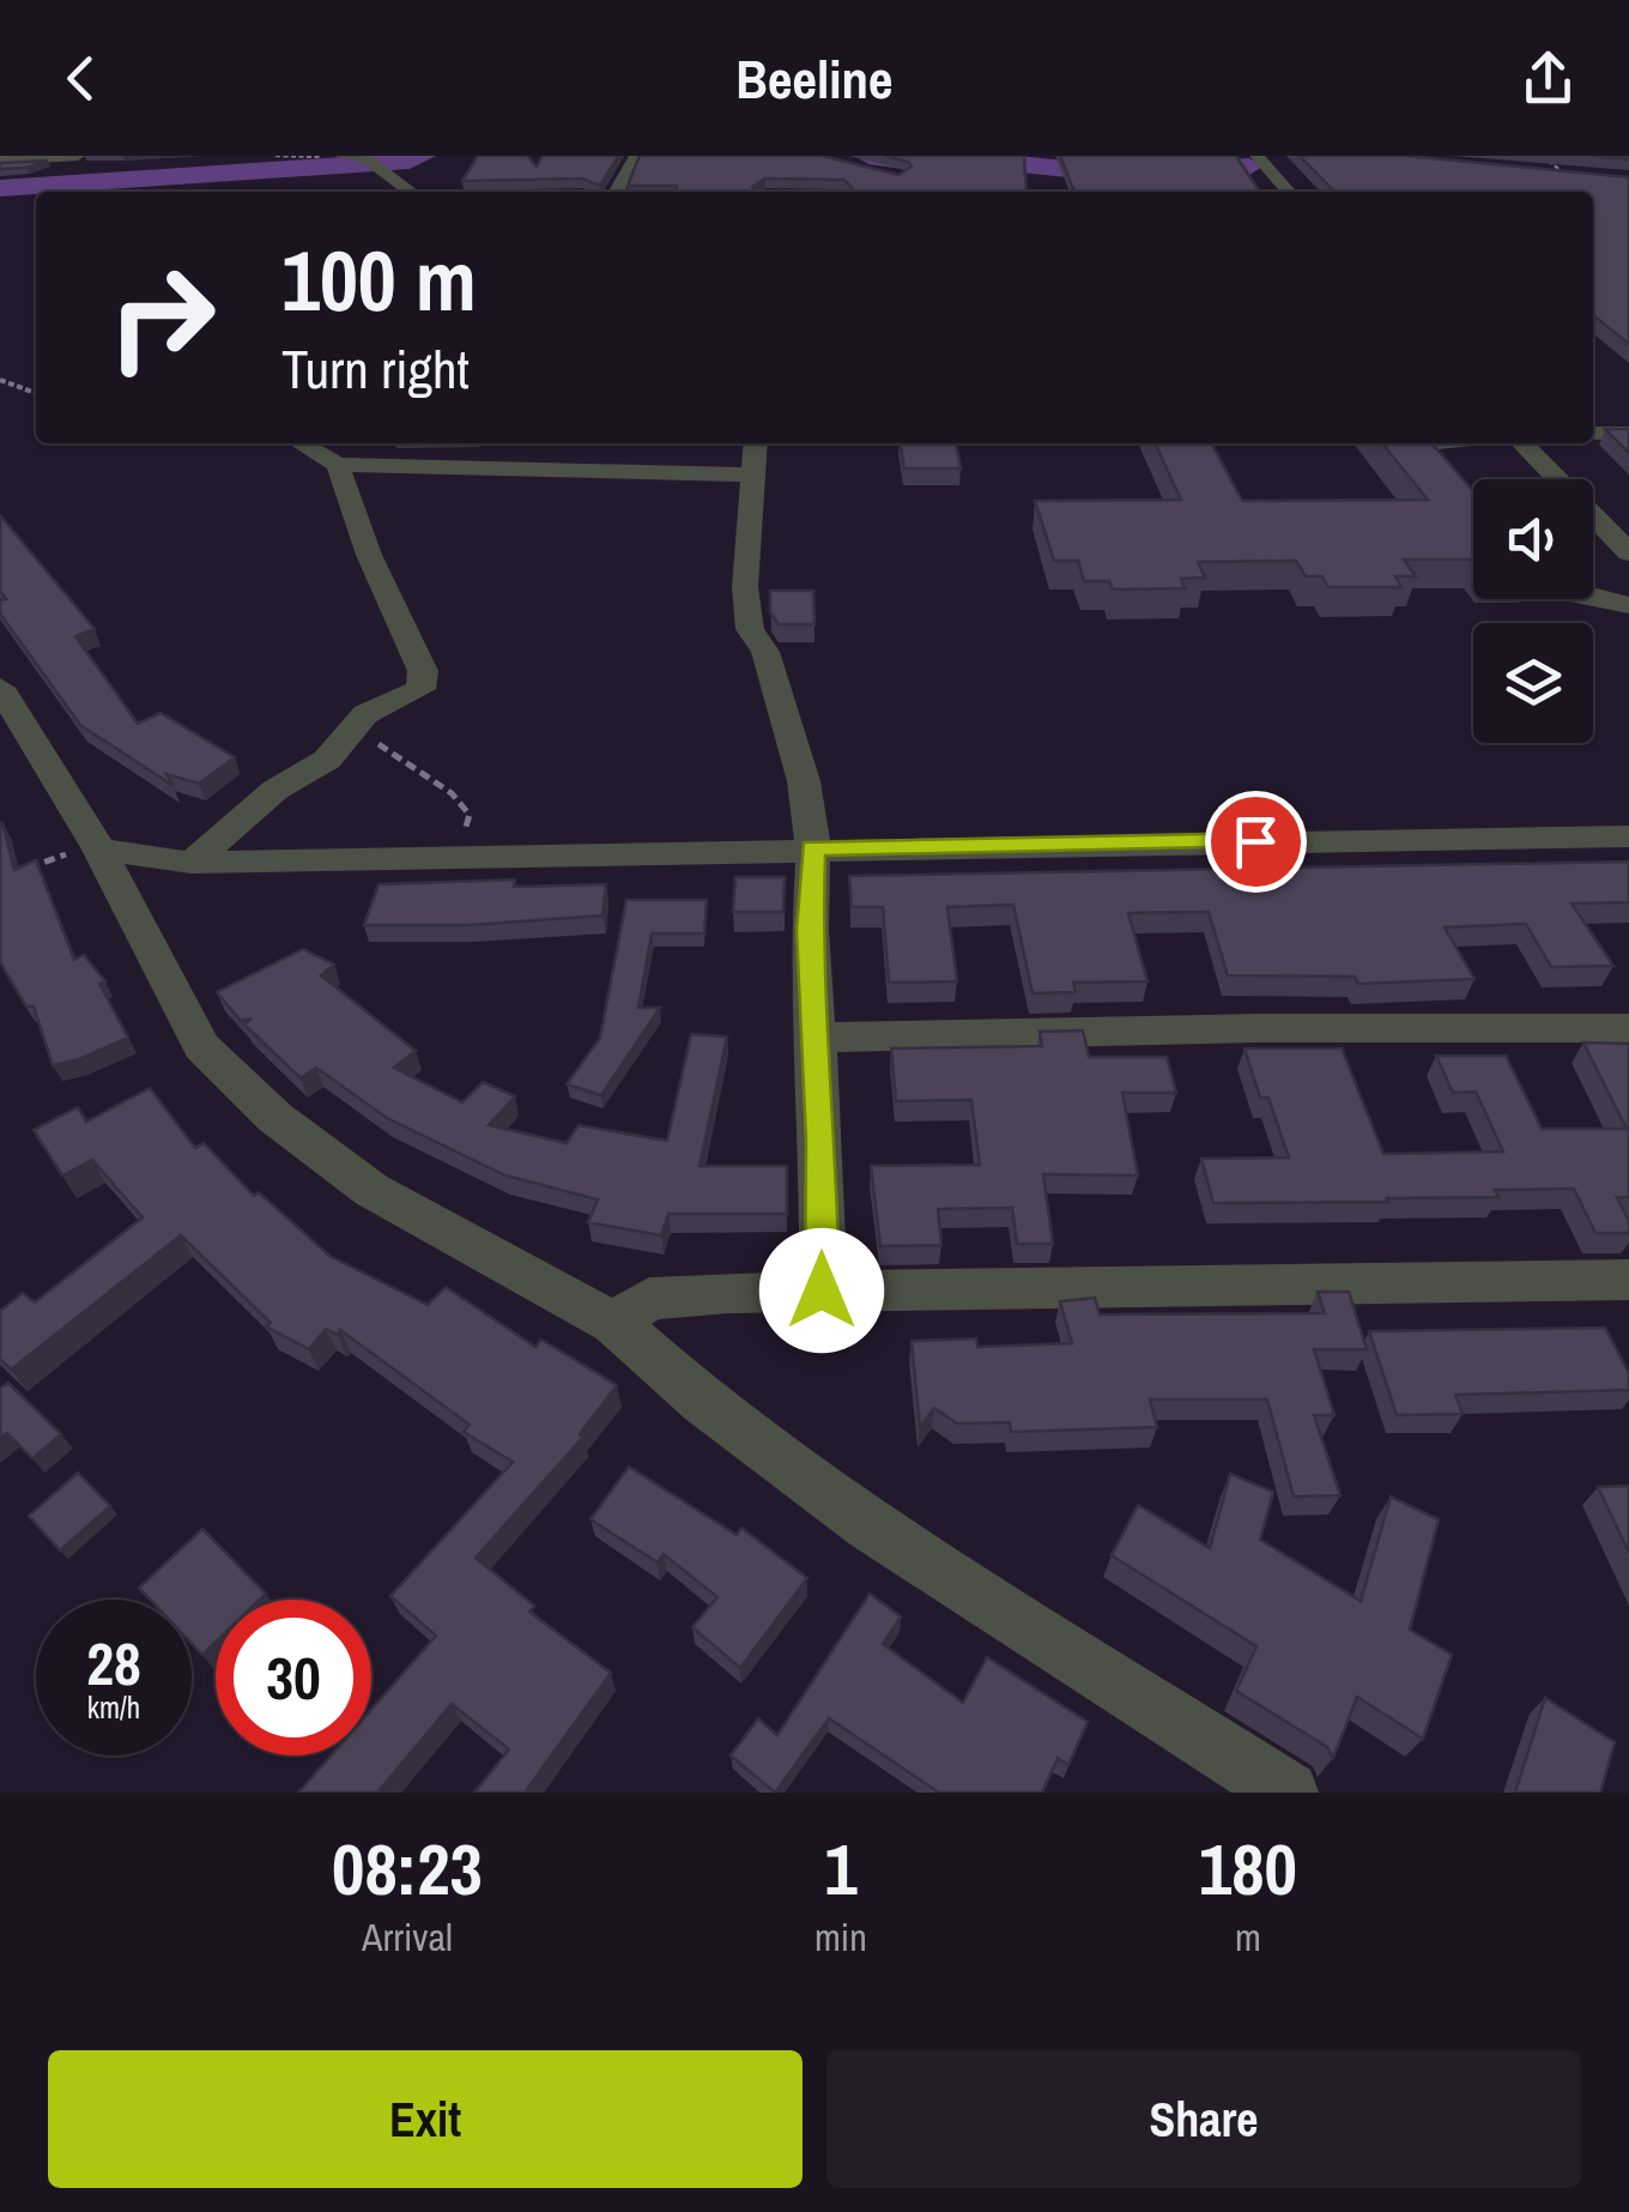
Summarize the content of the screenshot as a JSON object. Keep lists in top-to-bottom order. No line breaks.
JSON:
{"page":{"header":"Beeline","turn":["100 m","Turn right"],"speed":"28 km/h","limit":"30","eta":["08:23","Arrival","1","min","180","m"],"buttons":["Exit","Share"]}}
